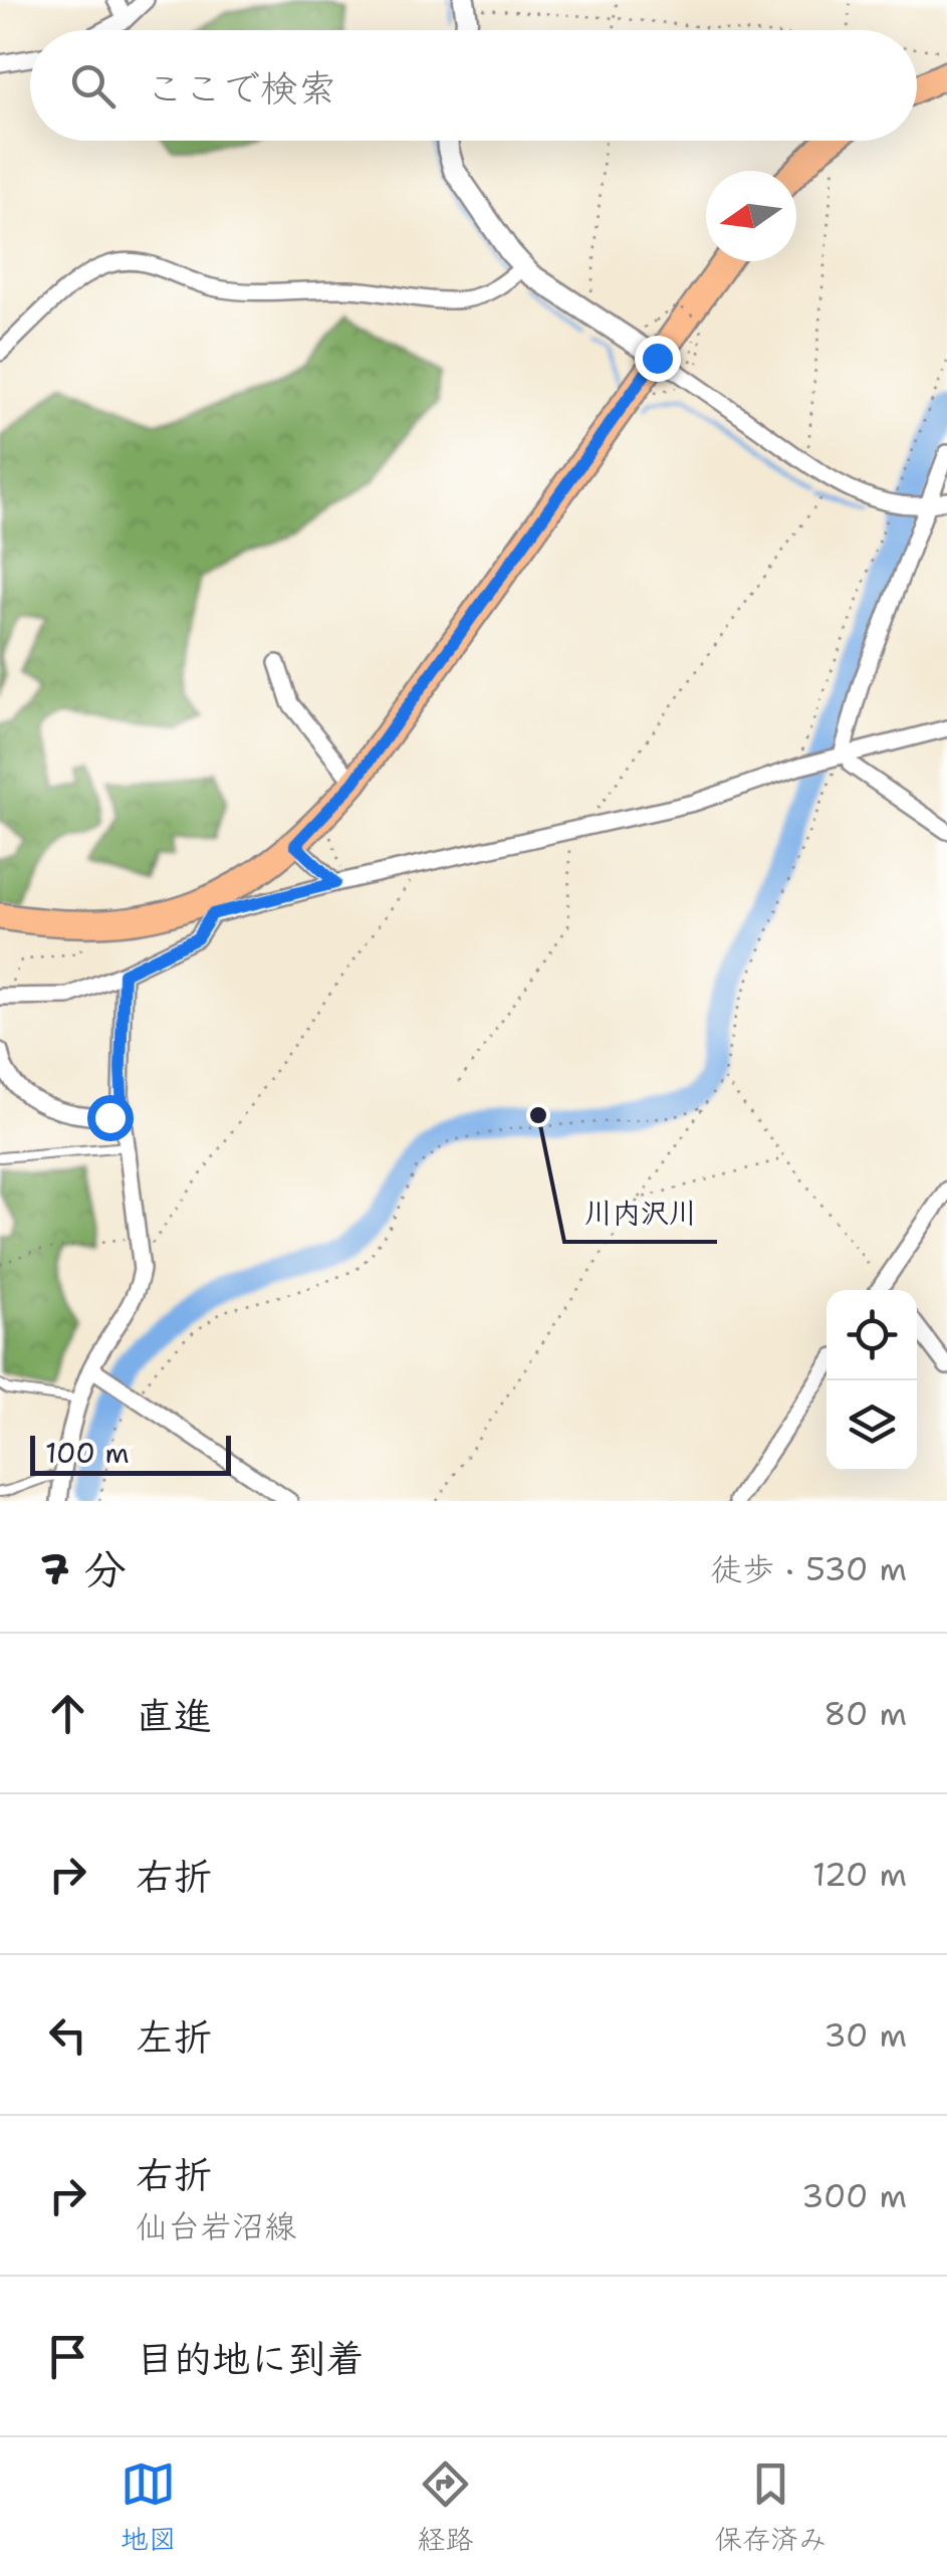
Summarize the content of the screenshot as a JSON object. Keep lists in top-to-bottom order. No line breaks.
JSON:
{"places":["川内沢川"],"scale_bar":"100 m","north":"left","page":{"search":"ここで検索","scale":"100 m","heading":["7 分","徒歩 · 530 m"],"list":[["直進","80 m"],["右折","120 m"],["左折","30 m"],["右折","仙台岩沼線","300 m"],"目的地に到着"],"nav":["地図","経路","保存済み"]}}
